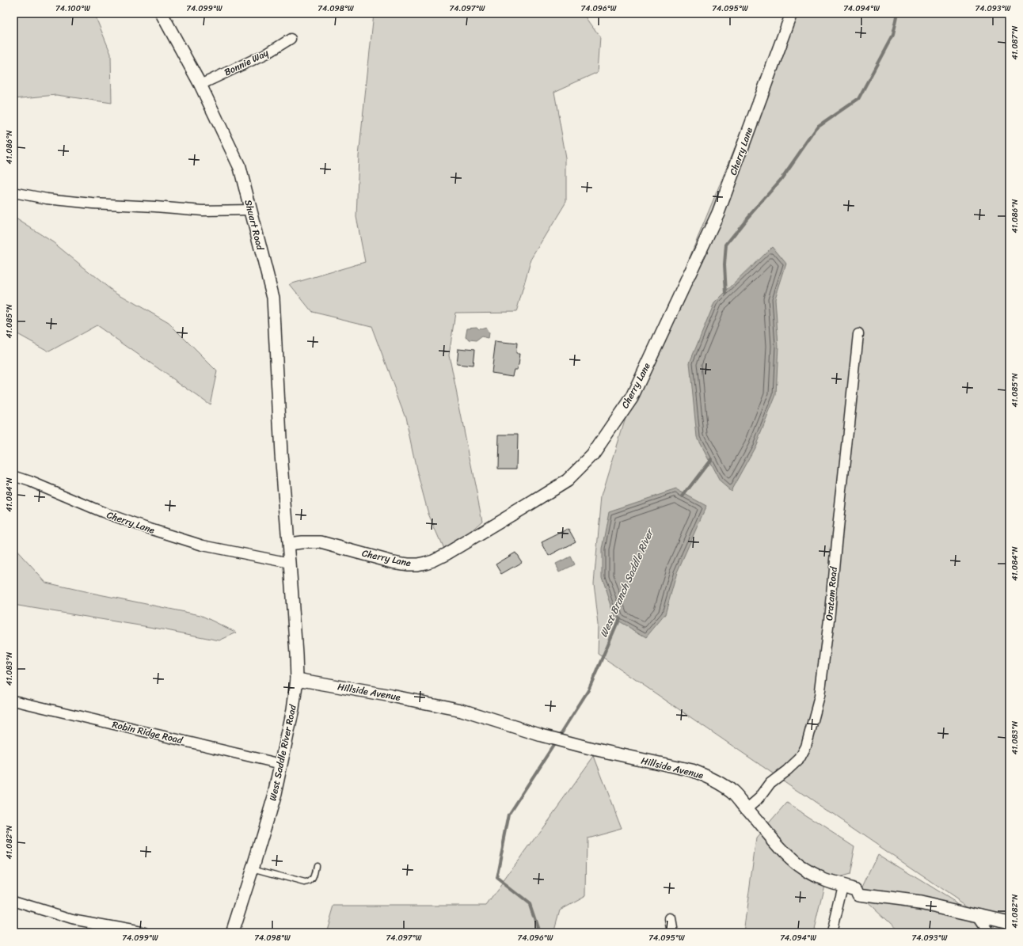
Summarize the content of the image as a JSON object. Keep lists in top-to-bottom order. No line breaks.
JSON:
{"streets":{"street":["Bonnie Way","Cherry Lane","Shuart Road","Oratam Road","Hillside Avenue","Robin Ridge Road","West Saddle River Road"]},"crossings":[["Bonnie Way","Shuart Road"],["Cherry Lane","West Saddle River Road"],["Shuart Road","West Saddle River Road"],["Oratam Road","Hillside Avenue"],["Hillside Avenue","West Saddle River Road"],["Robin Ridge Road","West Saddle River Road"]],"water":["West Branch Saddle River"],"coordinates":["74.100°W","74.099°W","74.098°W","74.097°W","74.096°W","74.095°W","74.094°W","74.093°W","41.087°N","41.086°N","41.085°N","41.084°N","41.083°N","41.082°N"]}
